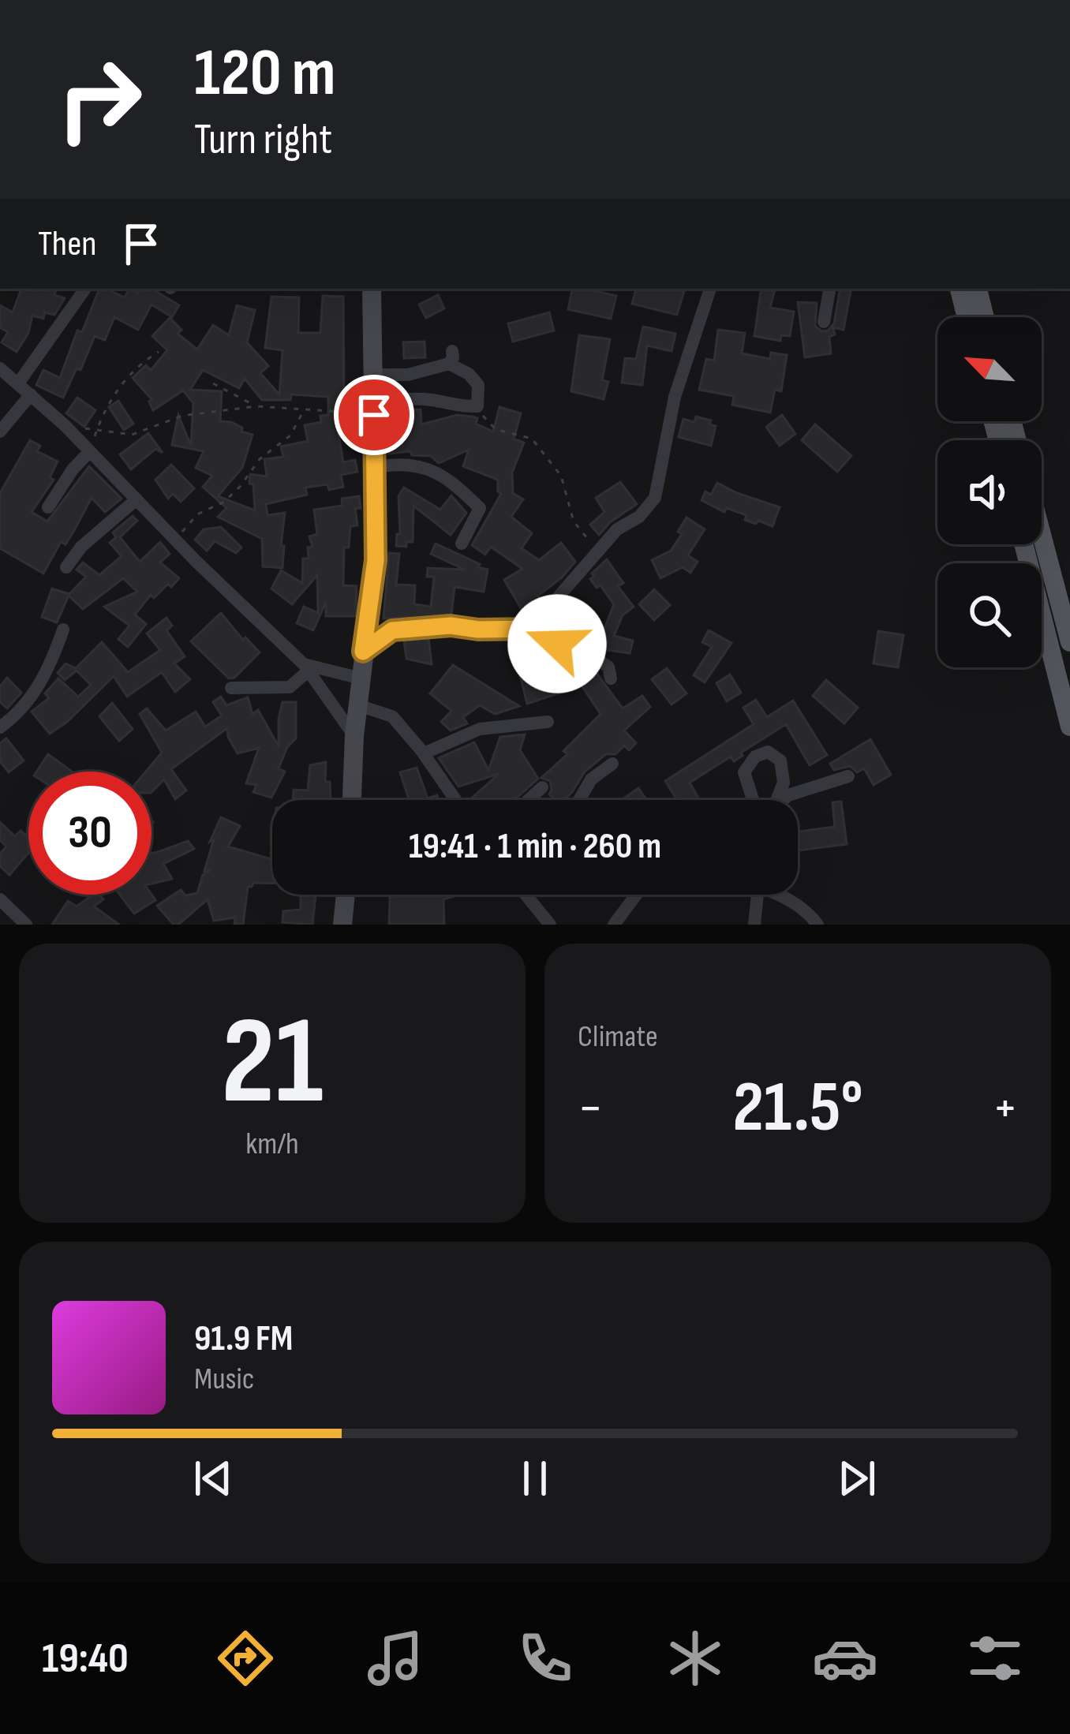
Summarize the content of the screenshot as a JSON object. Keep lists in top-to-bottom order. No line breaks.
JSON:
{"north":"top left","page":{"turn":["120 m","Turn right"],"then":"Then","limit":"30","trip":"19:41 · 1 min · 260 m","tile":[["21","km/h"],"Climate"],"heat":["−","21.5°","+"],"song":["91.9 FM","Music"],"tabs":"19:40"}}
